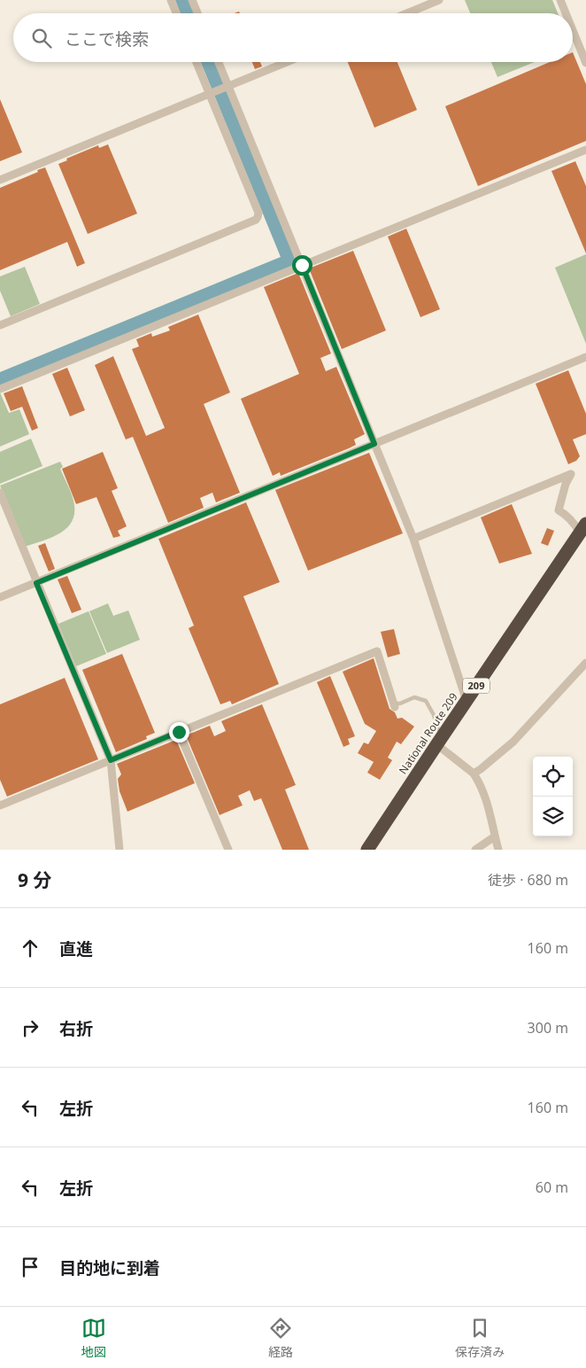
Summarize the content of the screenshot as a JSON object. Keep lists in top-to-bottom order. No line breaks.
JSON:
{"streets":{"highway":["209","National Route 209"]},"page":{"search":"ここで検索","heading":["9 分","徒歩 · 680 m"],"list":[["直進","160 m"],["右折","300 m"],["左折","160 m"],["左折","60 m"],"目的地に到着"],"nav":["地図","経路","保存済み"]}}
